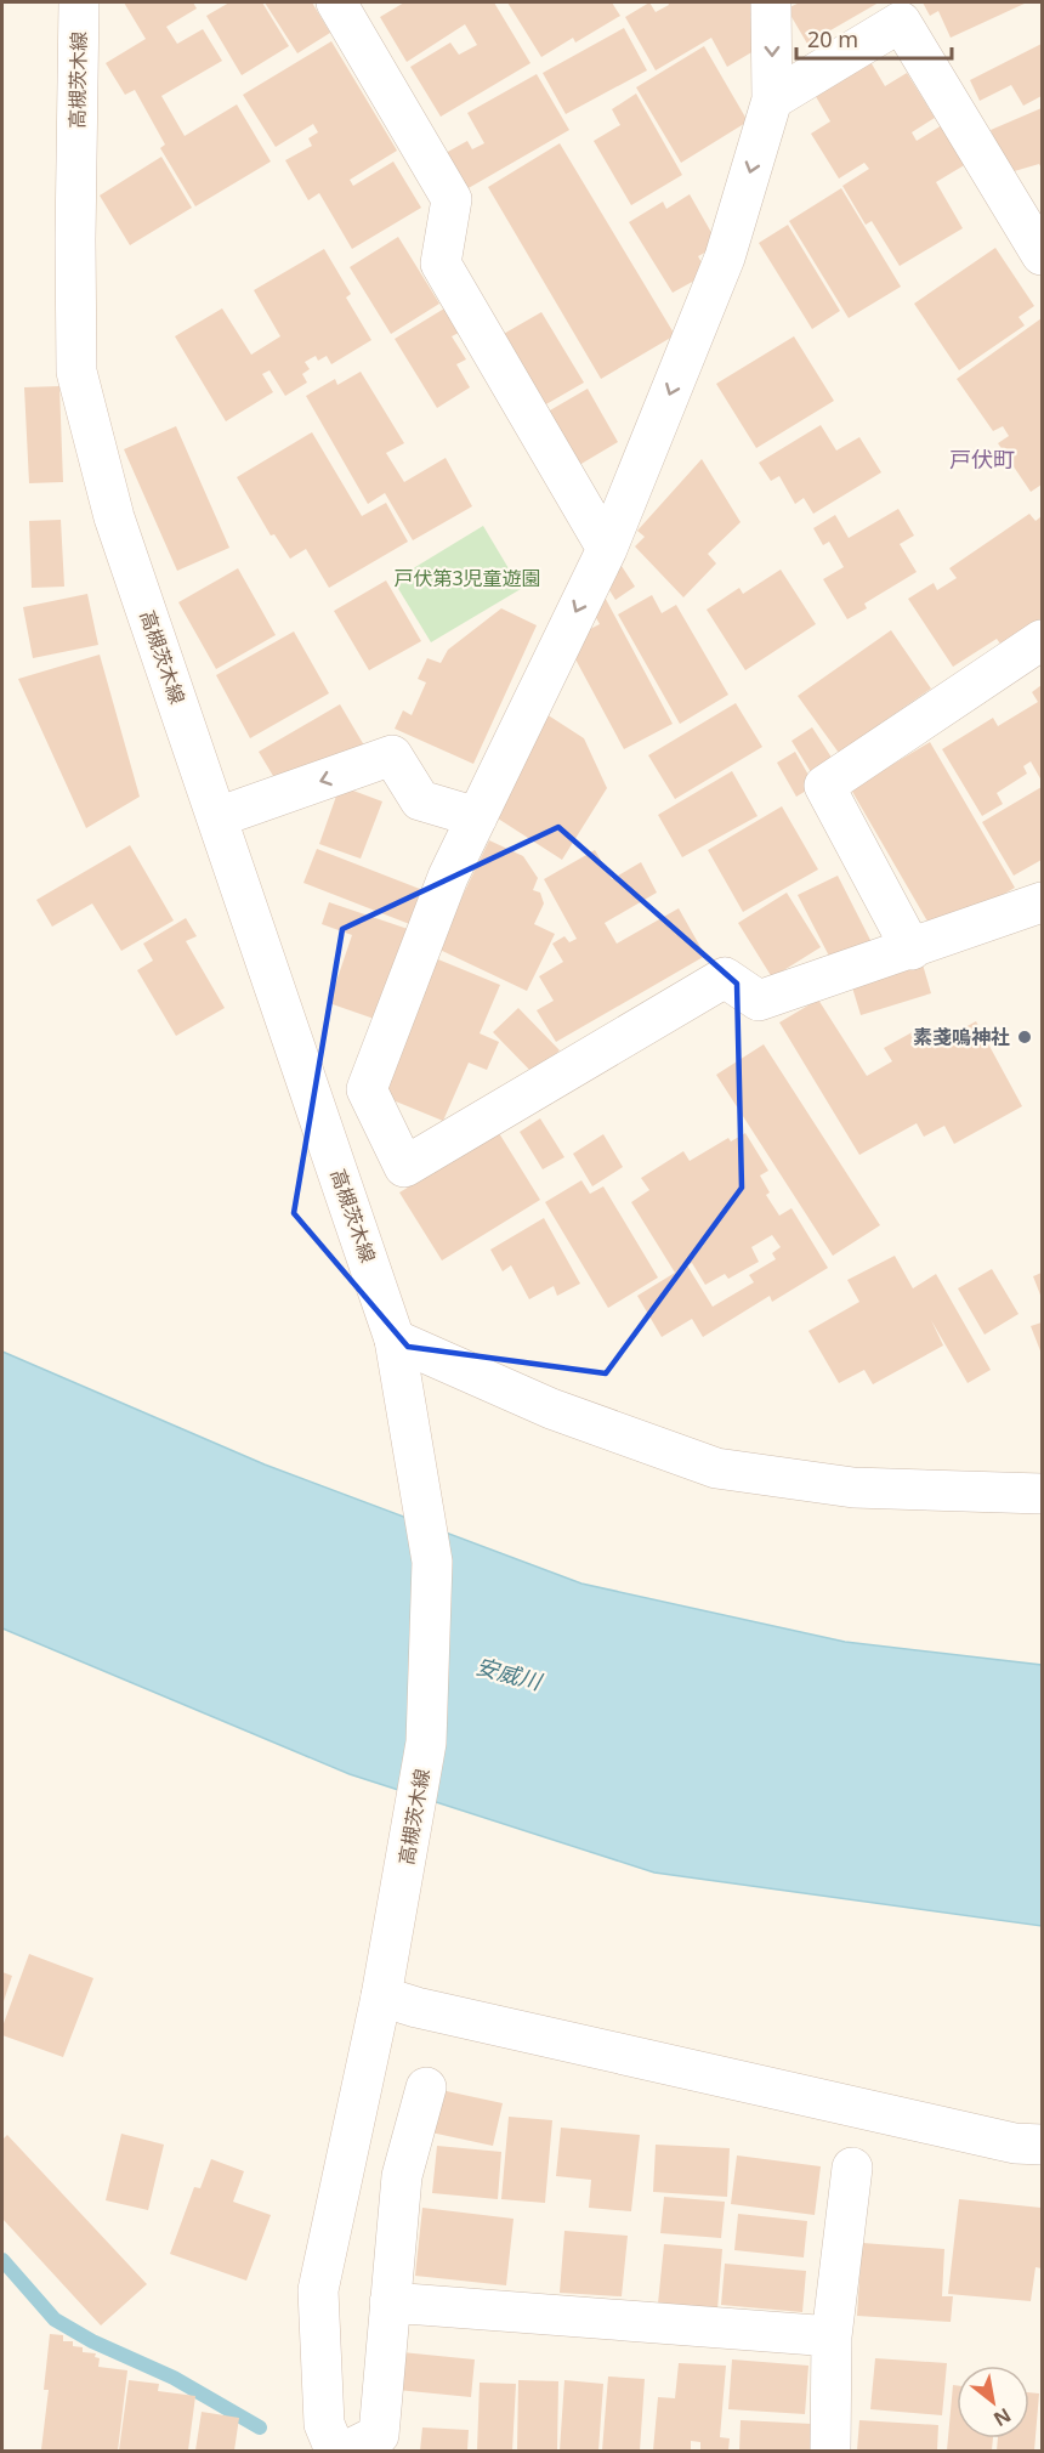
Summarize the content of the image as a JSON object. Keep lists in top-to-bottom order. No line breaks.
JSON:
{"streets":{"street":["高槻茨木線"]},"districts":["戸伏町"],"water":["安威川"],"parks":["戸伏第3児童遊園"],"places":["素戔嗚神社"],"scale_bar":"20 m","north":"bottom right"}
